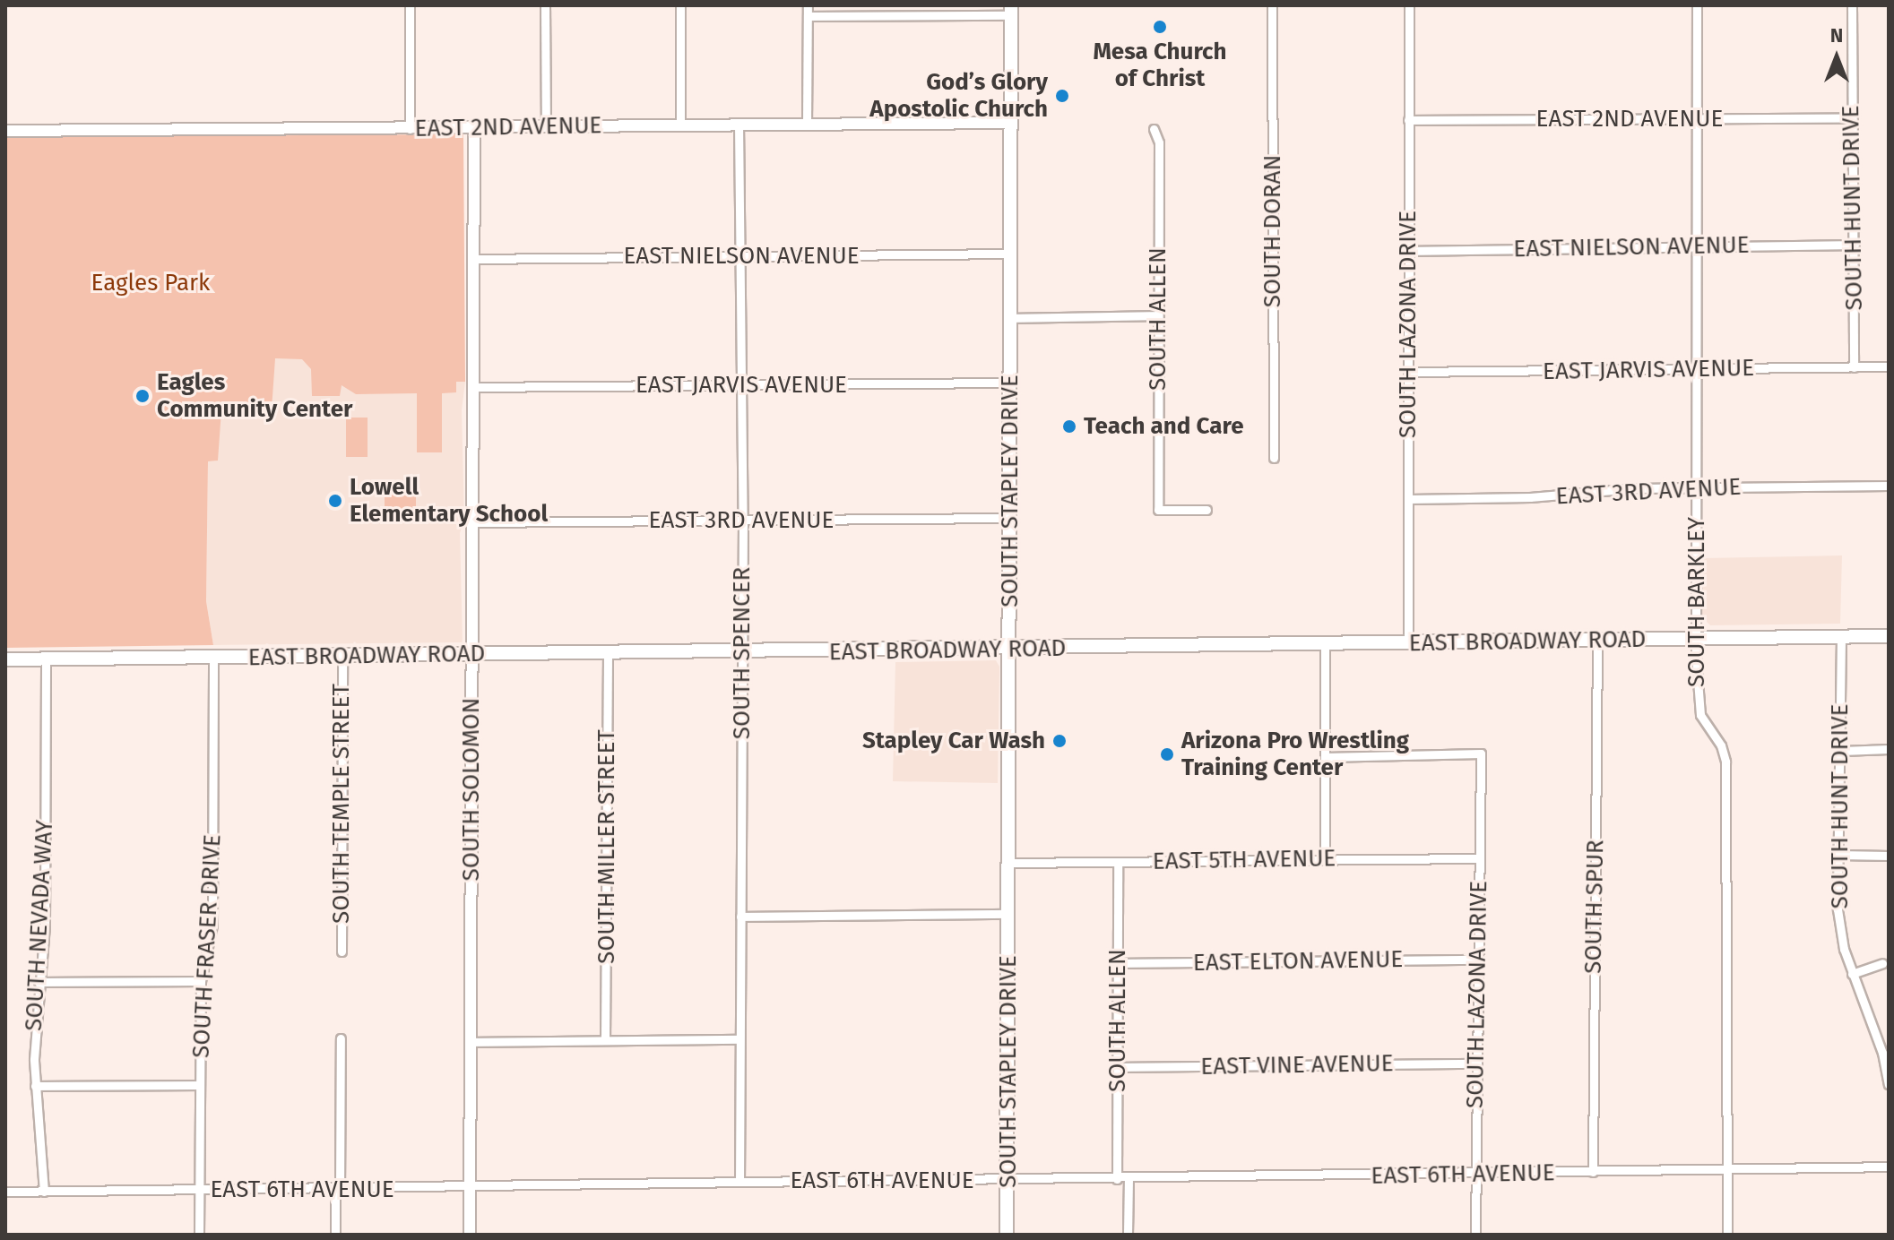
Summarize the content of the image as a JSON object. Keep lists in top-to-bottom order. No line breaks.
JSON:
{"streets":{"main road":["SOUTH STAPLEY DRIVE","EAST BROADWAY ROAD"],"street":["EAST 2ND AVENUE","SOUTH HUNT DRIVE","SOUTH DORAN","EAST NIELSON AVENUE","SOUTH ALLEN","SOUTH LAZONA DRIVE","EAST JARVIS AVENUE","EAST 3RD AVENUE","SOUTH BARKLEY","SOUTH SPENCER","SOUTH SOLOMON","SOUTH TEMPLE STREET","SOUTH MILLER STREET","EAST 5TH AVENUE","SOUTH SPUR","SOUTH NEVADA WAY","SOUTH FRASER DRIVE","EAST ELTON AVENUE","EAST VINE AVENUE","EAST 6TH AVENUE"]},"crossings":[["EAST 2ND AVENUE","SOUTH HUNT DRIVE"],["EAST 2ND AVENUE","SOUTH LAZONA DRIVE"],["EAST 2ND AVENUE","SOUTH STAPLEY DRIVE"],["EAST 2ND AVENUE","SOUTH BARKLEY"],["EAST 2ND AVENUE","SOUTH SPENCER"],["EAST 2ND AVENUE","SOUTH SOLOMON"],["SOUTH HUNT DRIVE","EAST NIELSON AVENUE"],["SOUTH HUNT DRIVE","EAST JARVIS AVENUE"],["SOUTH HUNT DRIVE","EAST BROADWAY ROAD"],["EAST NIELSON AVENUE","SOUTH LAZONA DRIVE"],["EAST NIELSON AVENUE","SOUTH STAPLEY DRIVE"],["EAST NIELSON AVENUE","SOUTH BARKLEY"],["EAST NIELSON AVENUE","SOUTH SPENCER"],["EAST NIELSON AVENUE","SOUTH SOLOMON"],["SOUTH ALLEN","EAST 5TH AVENUE"],["SOUTH ALLEN","EAST ELTON AVENUE"],["SOUTH ALLEN","EAST VINE AVENUE"],["SOUTH ALLEN","EAST 6TH AVENUE"],["SOUTH LAZONA DRIVE","EAST JARVIS AVENUE"],["SOUTH LAZONA DRIVE","EAST 3RD AVENUE"],["SOUTH LAZONA DRIVE","EAST BROADWAY ROAD"],["SOUTH LAZONA DRIVE","EAST 5TH AVENUE"],["SOUTH LAZONA DRIVE","EAST ELTON AVENUE"],["SOUTH LAZONA DRIVE","EAST VINE AVENUE"],["SOUTH LAZONA DRIVE","EAST 6TH AVENUE"],["EAST JARVIS AVENUE","SOUTH STAPLEY DRIVE"],["EAST JARVIS AVENUE","SOUTH BARKLEY"],["EAST JARVIS AVENUE","SOUTH SPENCER"],["EAST JARVIS AVENUE","SOUTH SOLOMON"],["SOUTH STAPLEY DRIVE","EAST 3RD AVENUE"],["SOUTH STAPLEY DRIVE","EAST BROADWAY ROAD"],["SOUTH STAPLEY DRIVE","EAST 5TH AVENUE"],["SOUTH STAPLEY DRIVE","EAST 6TH AVENUE"],["EAST 3RD AVENUE","SOUTH BARKLEY"],["EAST 3RD AVENUE","SOUTH SPENCER"],["EAST 3RD AVENUE","SOUTH SOLOMON"],["SOUTH BARKLEY","EAST BROADWAY ROAD"],["SOUTH BARKLEY","EAST 6TH AVENUE"],["EAST BROADWAY ROAD","SOUTH SPENCER"],["EAST BROADWAY ROAD","SOUTH SOLOMON"],["EAST BROADWAY ROAD","SOUTH TEMPLE STREET"],["EAST BROADWAY ROAD","SOUTH MILLER STREET"],["EAST BROADWAY ROAD","SOUTH SPUR"],["EAST BROADWAY ROAD","SOUTH NEVADA WAY"],["EAST BROADWAY ROAD","SOUTH FRASER DRIVE"],["SOUTH SPENCER","EAST 6TH AVENUE"],["SOUTH SOLOMON","EAST 6TH AVENUE"],["SOUTH SPUR","EAST 6TH AVENUE"],["SOUTH NEVADA WAY","EAST 6TH AVENUE"],["SOUTH FRASER DRIVE","EAST 6TH AVENUE"]],"parks":["Eagles Park"],"places":["Mesa Church of Christ","God’s Glory Apostolic Church","Eagles Community Center","Teach and Care","Lowell Elementary School","Stapley Car Wash","Arizona Pro Wrestling Training Center"],"north":"top"}
